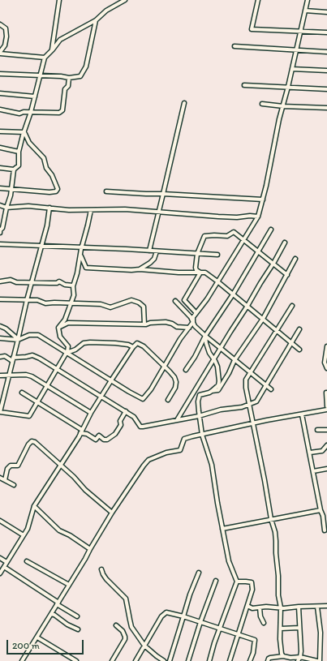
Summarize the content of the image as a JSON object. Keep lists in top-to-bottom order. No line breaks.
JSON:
{"scale_bar":"200 m"}
